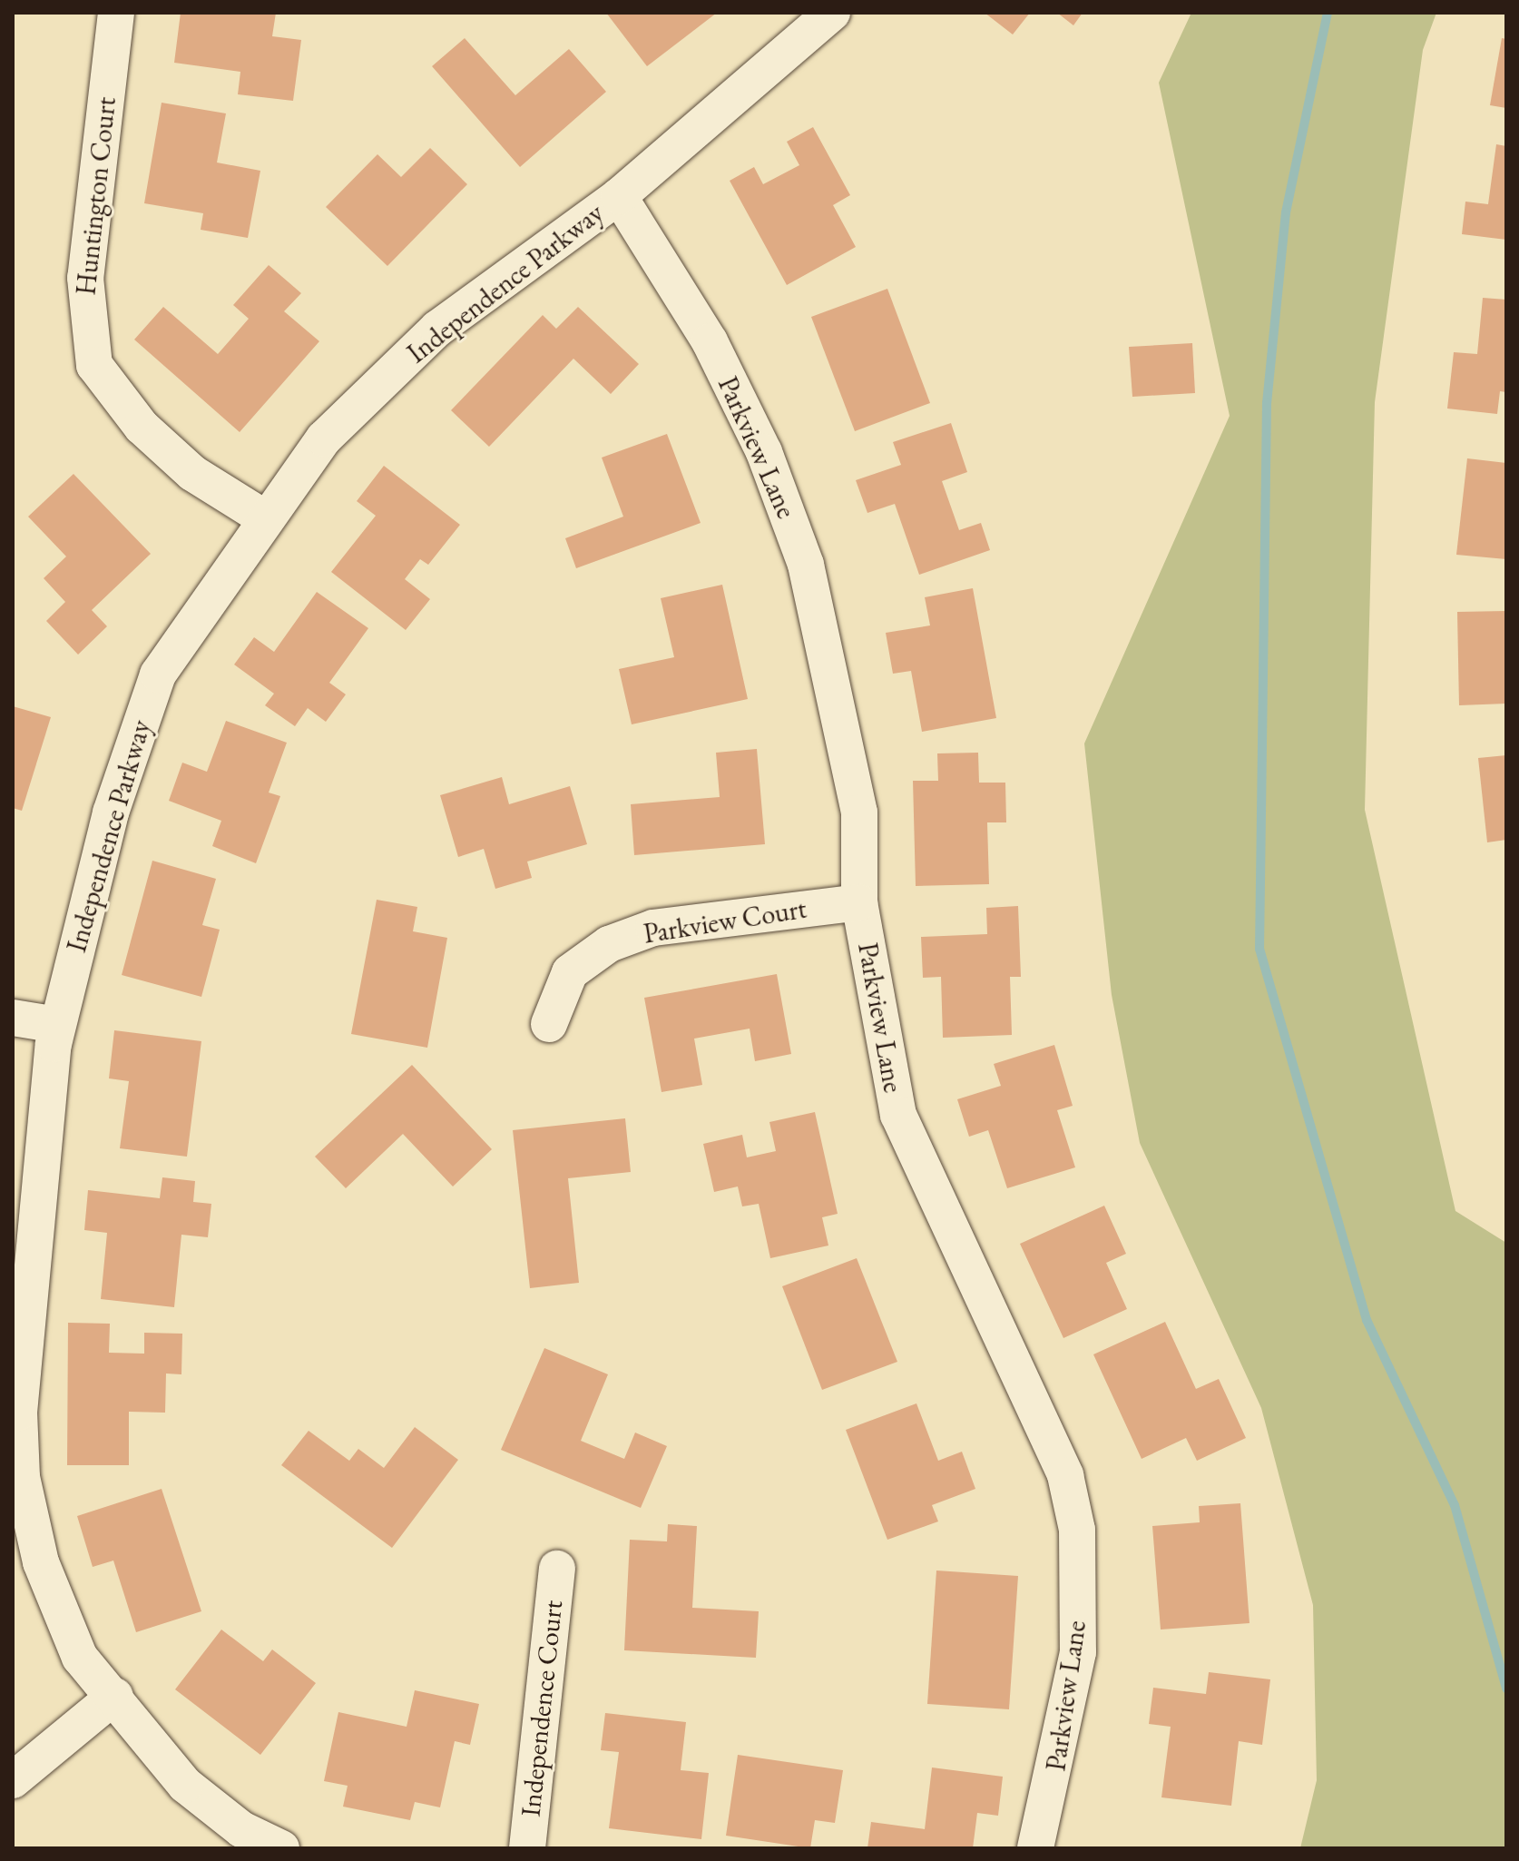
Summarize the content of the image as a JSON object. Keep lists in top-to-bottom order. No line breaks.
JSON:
{"streets":{"street":["Huntington Court","Independence Parkway","Parkview Lane","Parkview Court","Independence Court"]},"crossings":[["Huntington Court","Independence Parkway"],["Independence Parkway","Parkview Lane"],["Parkview Lane","Parkview Court"]]}
